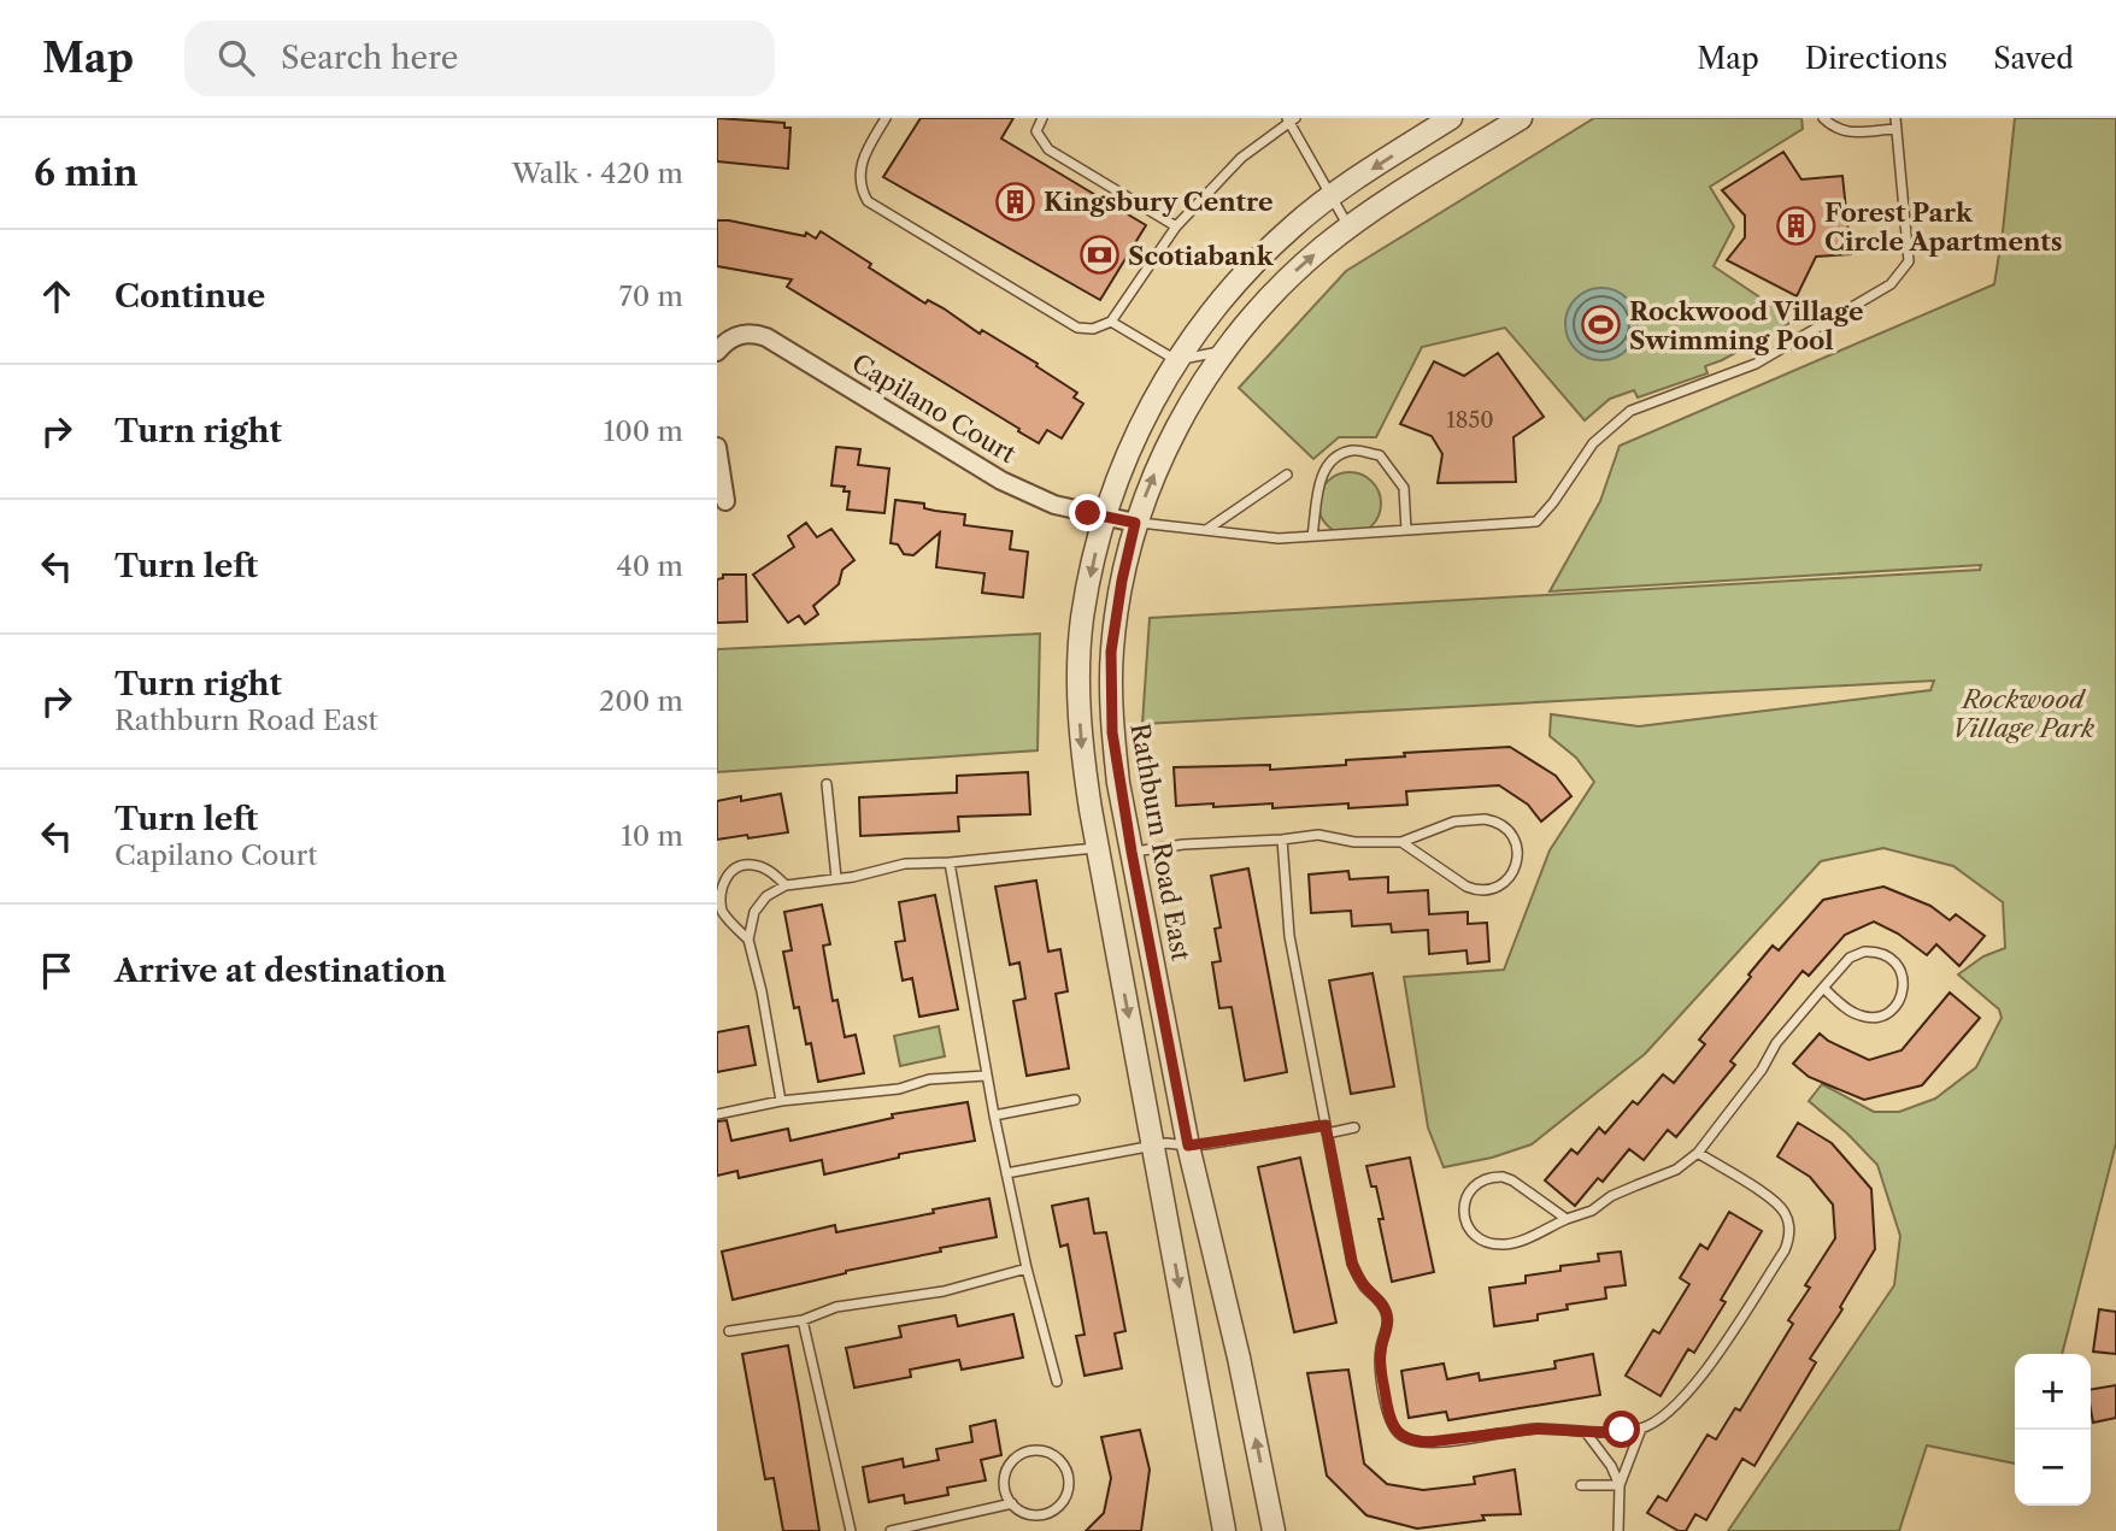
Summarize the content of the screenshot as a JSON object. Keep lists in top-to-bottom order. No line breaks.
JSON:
{"streets":{"street":["Capilano Court","Rathburn Road East"]},"crossings":[["Capilano Court","Rathburn Road East"]],"parks":["Rockwood Village Park"],"places":{"building":["Kingsbury Centre","Forest Park Circle Apartments"],"bank":["Scotiabank"],"sports":["Rockwood Village Swimming Pool"]},"house_numbers":["1850"],"page":{"header":"Map","search":"Search here","nav":["Map","Directions","Saved"],"heading":["6 min","Walk · 420 m"],"list":[["Continue","70 m"],["Turn right","100 m"],["Turn left","40 m"],["Turn right","Rathburn Road East","200 m"],["Turn left","Capilano Court","10 m"],"Arrive at destination"],"map_buttons":["+","−"]}}
